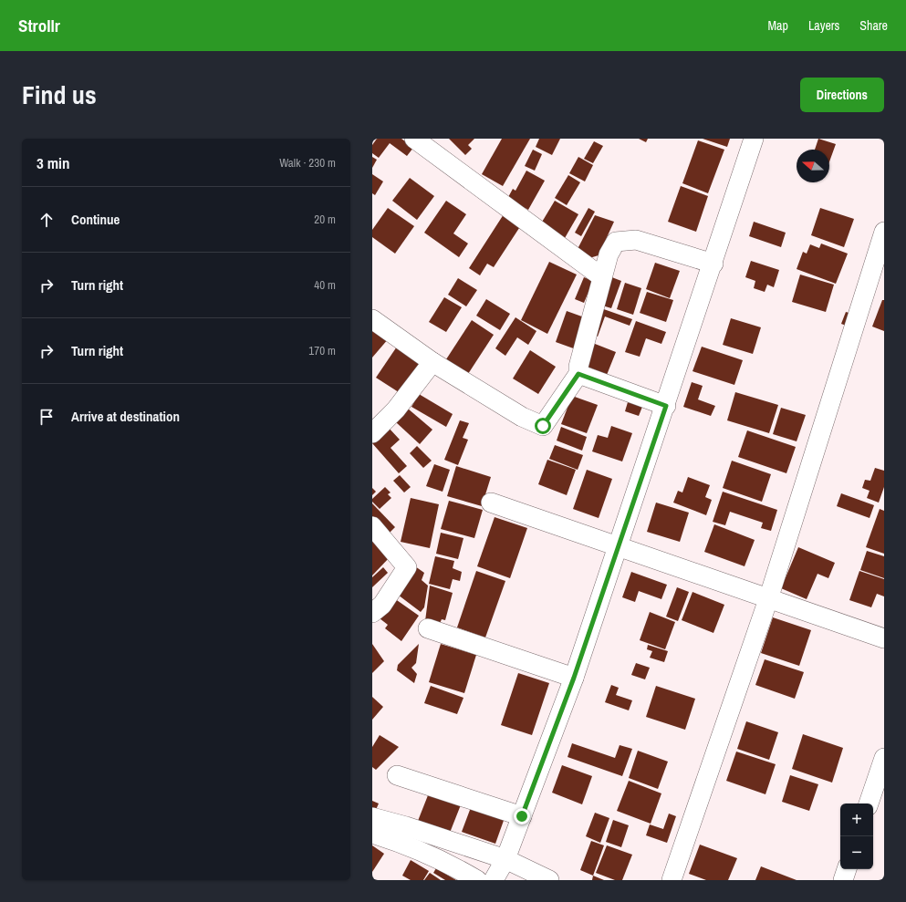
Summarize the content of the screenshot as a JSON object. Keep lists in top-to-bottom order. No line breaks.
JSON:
{"north":"left","page":{"header":"Strollr","nav":["Map","Layers","Share"],"title":"Find us","buttons":"Directions","heading":["3 min","Walk · 230 m"],"list":[["Continue","20 m"],["Turn right","40 m"],["Turn right","170 m"],"Arrive at destination"],"map_buttons":["+","−"]}}
